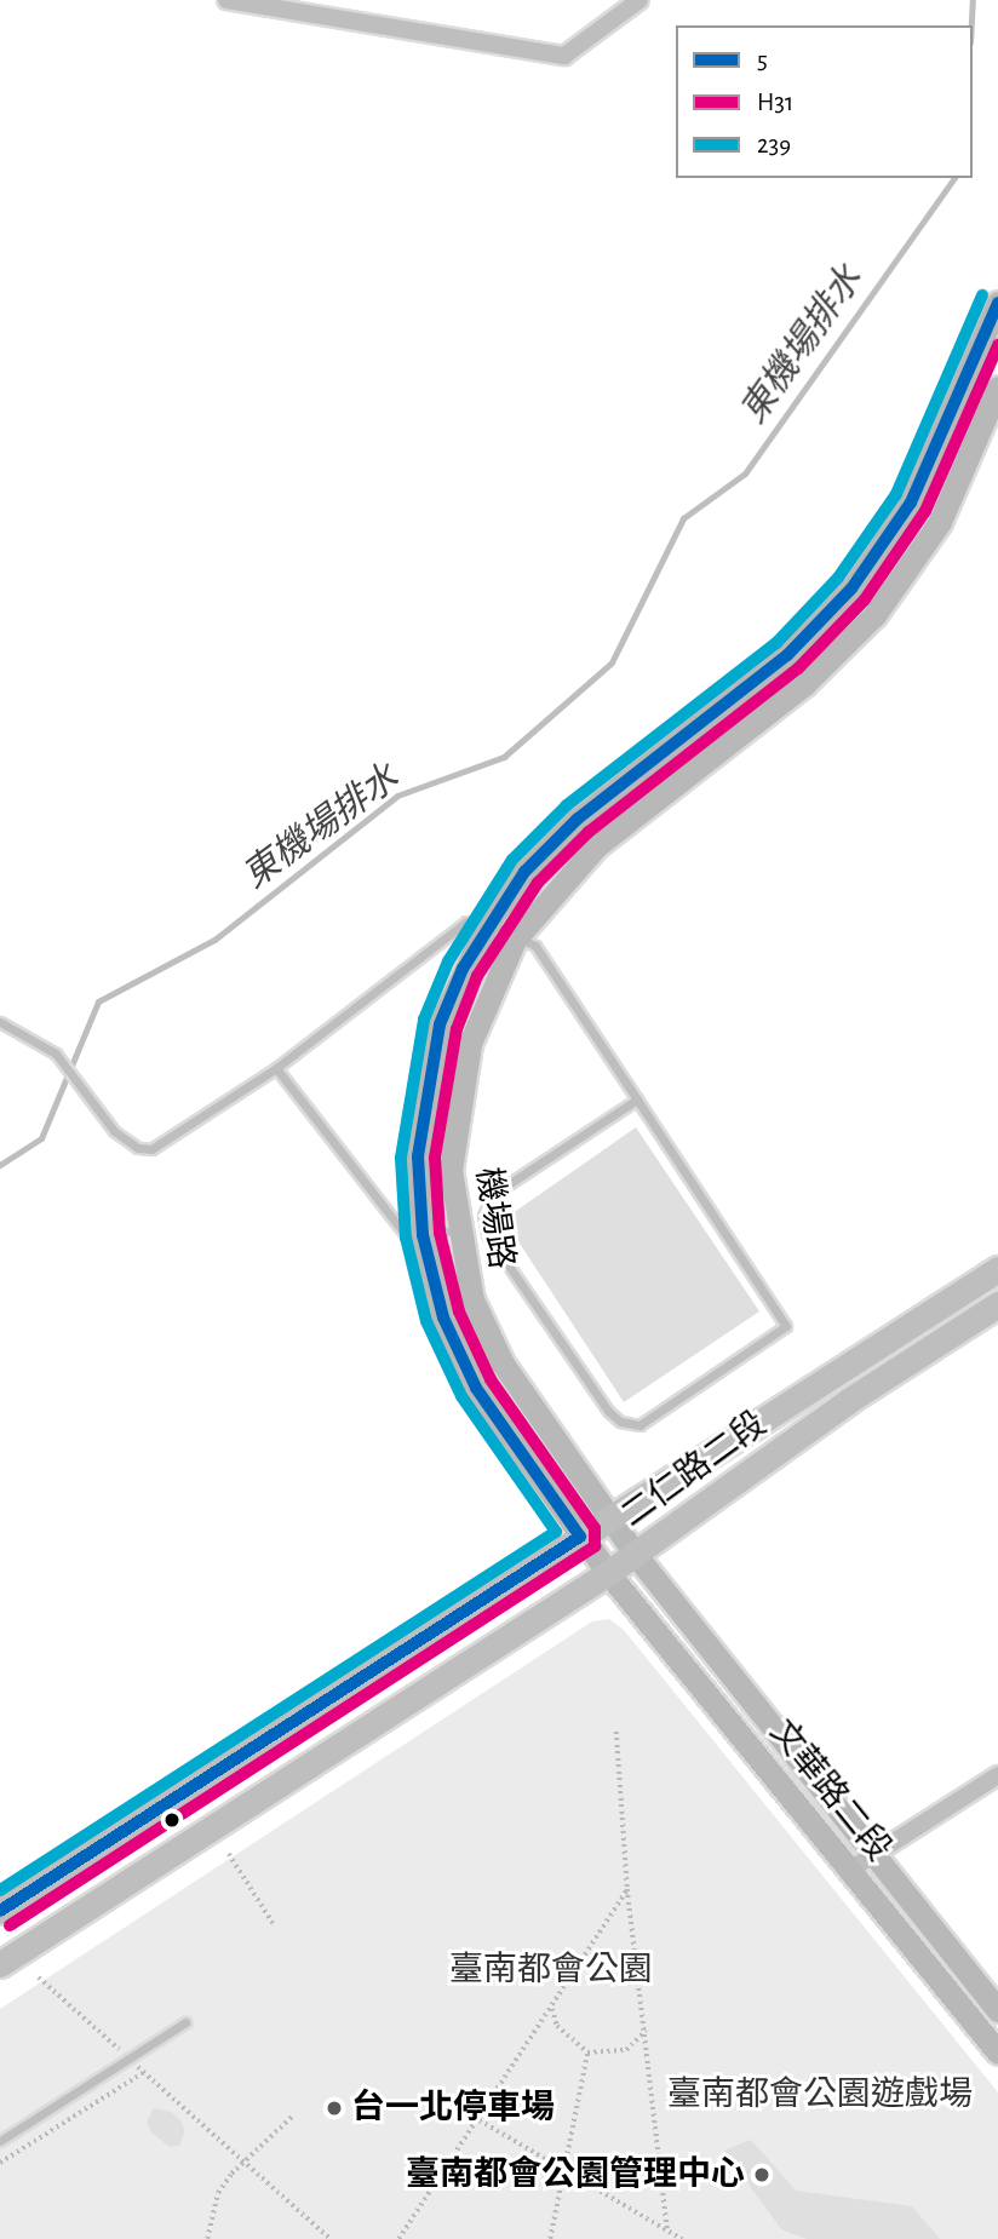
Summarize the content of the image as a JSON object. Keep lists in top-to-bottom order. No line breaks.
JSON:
{"streets":{"main road":["二仁路二段"],"street":["機場路","文華路二段"]},"crossings":[["機場路","二仁路二段"],["機場路","文華路二段"],["二仁路二段","文華路二段"]],"water":["東機場排水"],"parks":["臺南都會公園","臺南都會公園遊戲場"],"places":["台一北停車場","臺南都會公園管理中心"],"lines":["transit line 239","transit line 5","transit line H31"],"legend":["5","H31","239"]}
